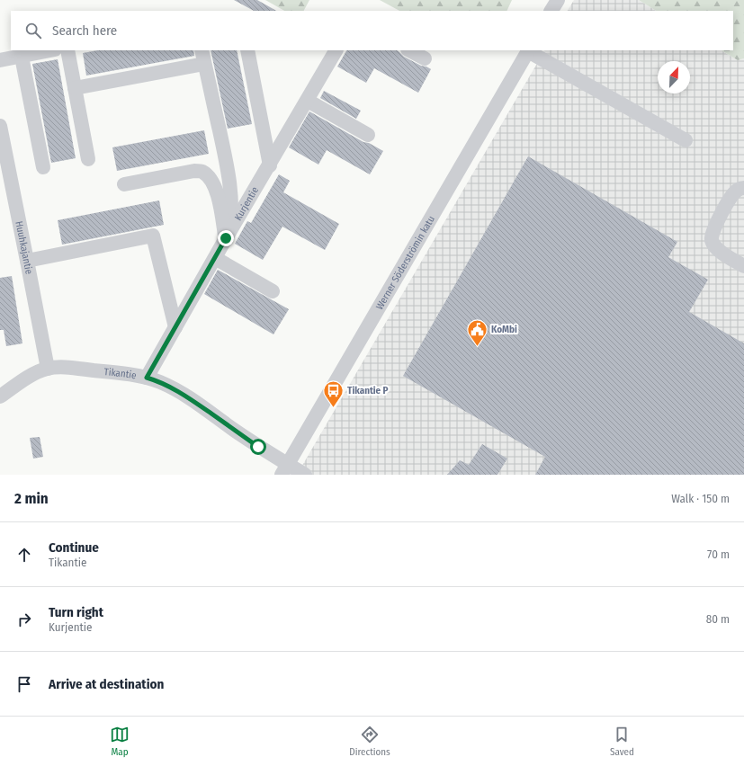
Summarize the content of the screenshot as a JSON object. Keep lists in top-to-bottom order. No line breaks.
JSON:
{"streets":{"street":["Kurjentie","Huuhkajantie","Werner Söderströmin katu","Tikantie"]},"crossings":[["Kurjentie","Tikantie"],["Huuhkajantie","Tikantie"],["Werner Söderströmin katu","Tikantie"]],"places":{"public building":["KoMbi"],"bus stop":["Tikantie P"]},"north":"top right","page":{"search":"Search here","heading":["2 min","Walk · 150 m"],"list":[["Continue","Tikantie","70 m"],["Turn right","Kurjentie","80 m"],"Arrive at destination"],"nav":["Map","Directions","Saved"]}}
